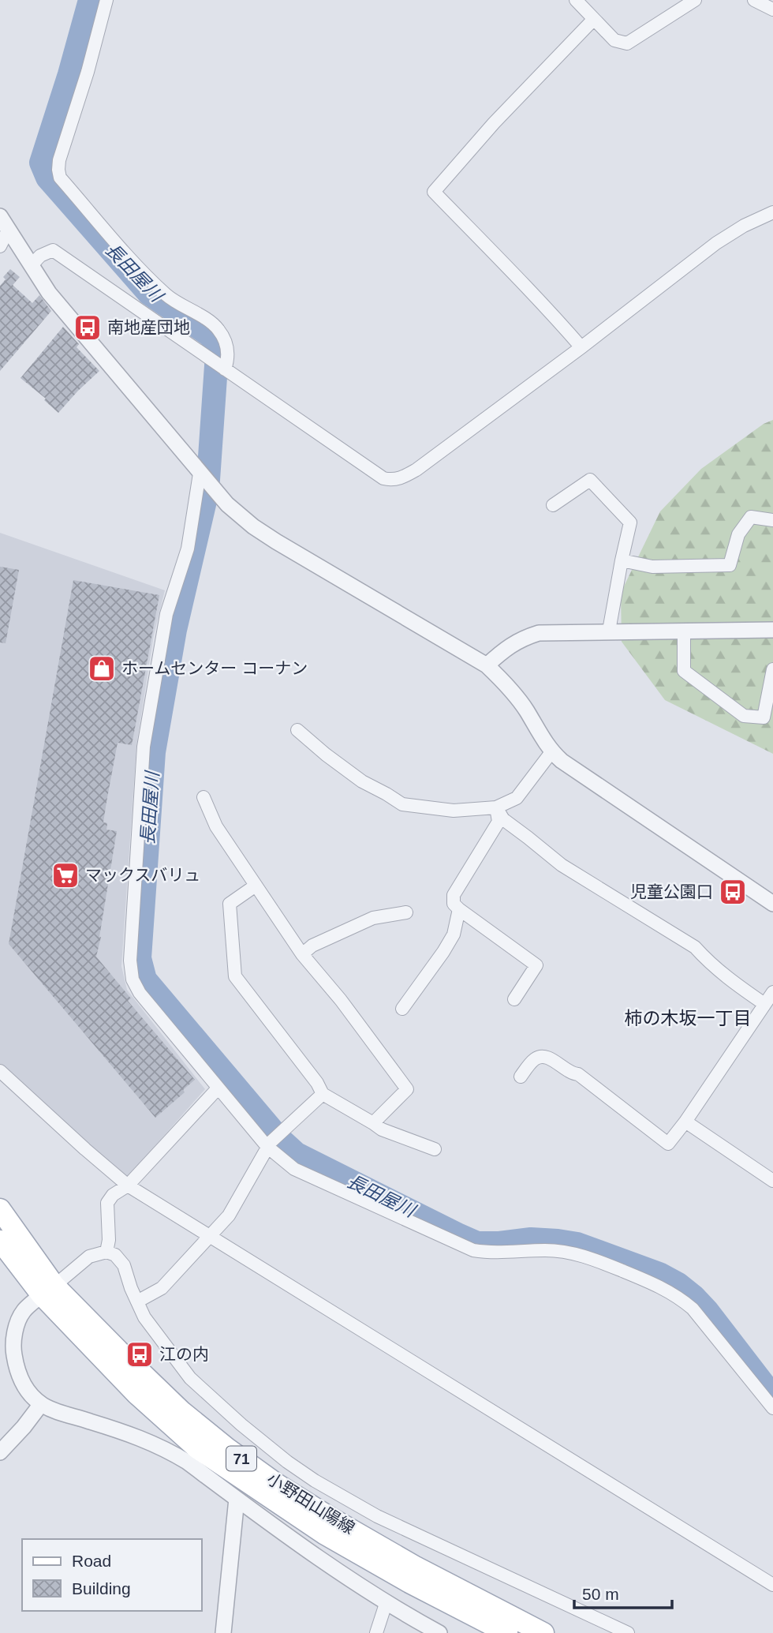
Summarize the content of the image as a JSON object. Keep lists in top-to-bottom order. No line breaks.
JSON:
{"streets":{"main road":["71","小野田山陽線"]},"districts":["柿の木坂一丁目"],"water":["長田屋川"],"places":{"bus stop":["南地産団地","児童公園口","江の内"],"shop":["ホームセンター コーナン"],"supermarket":["マックスバリュ"]},"legend":["Road","Building"],"scale_bar":"50 m"}
